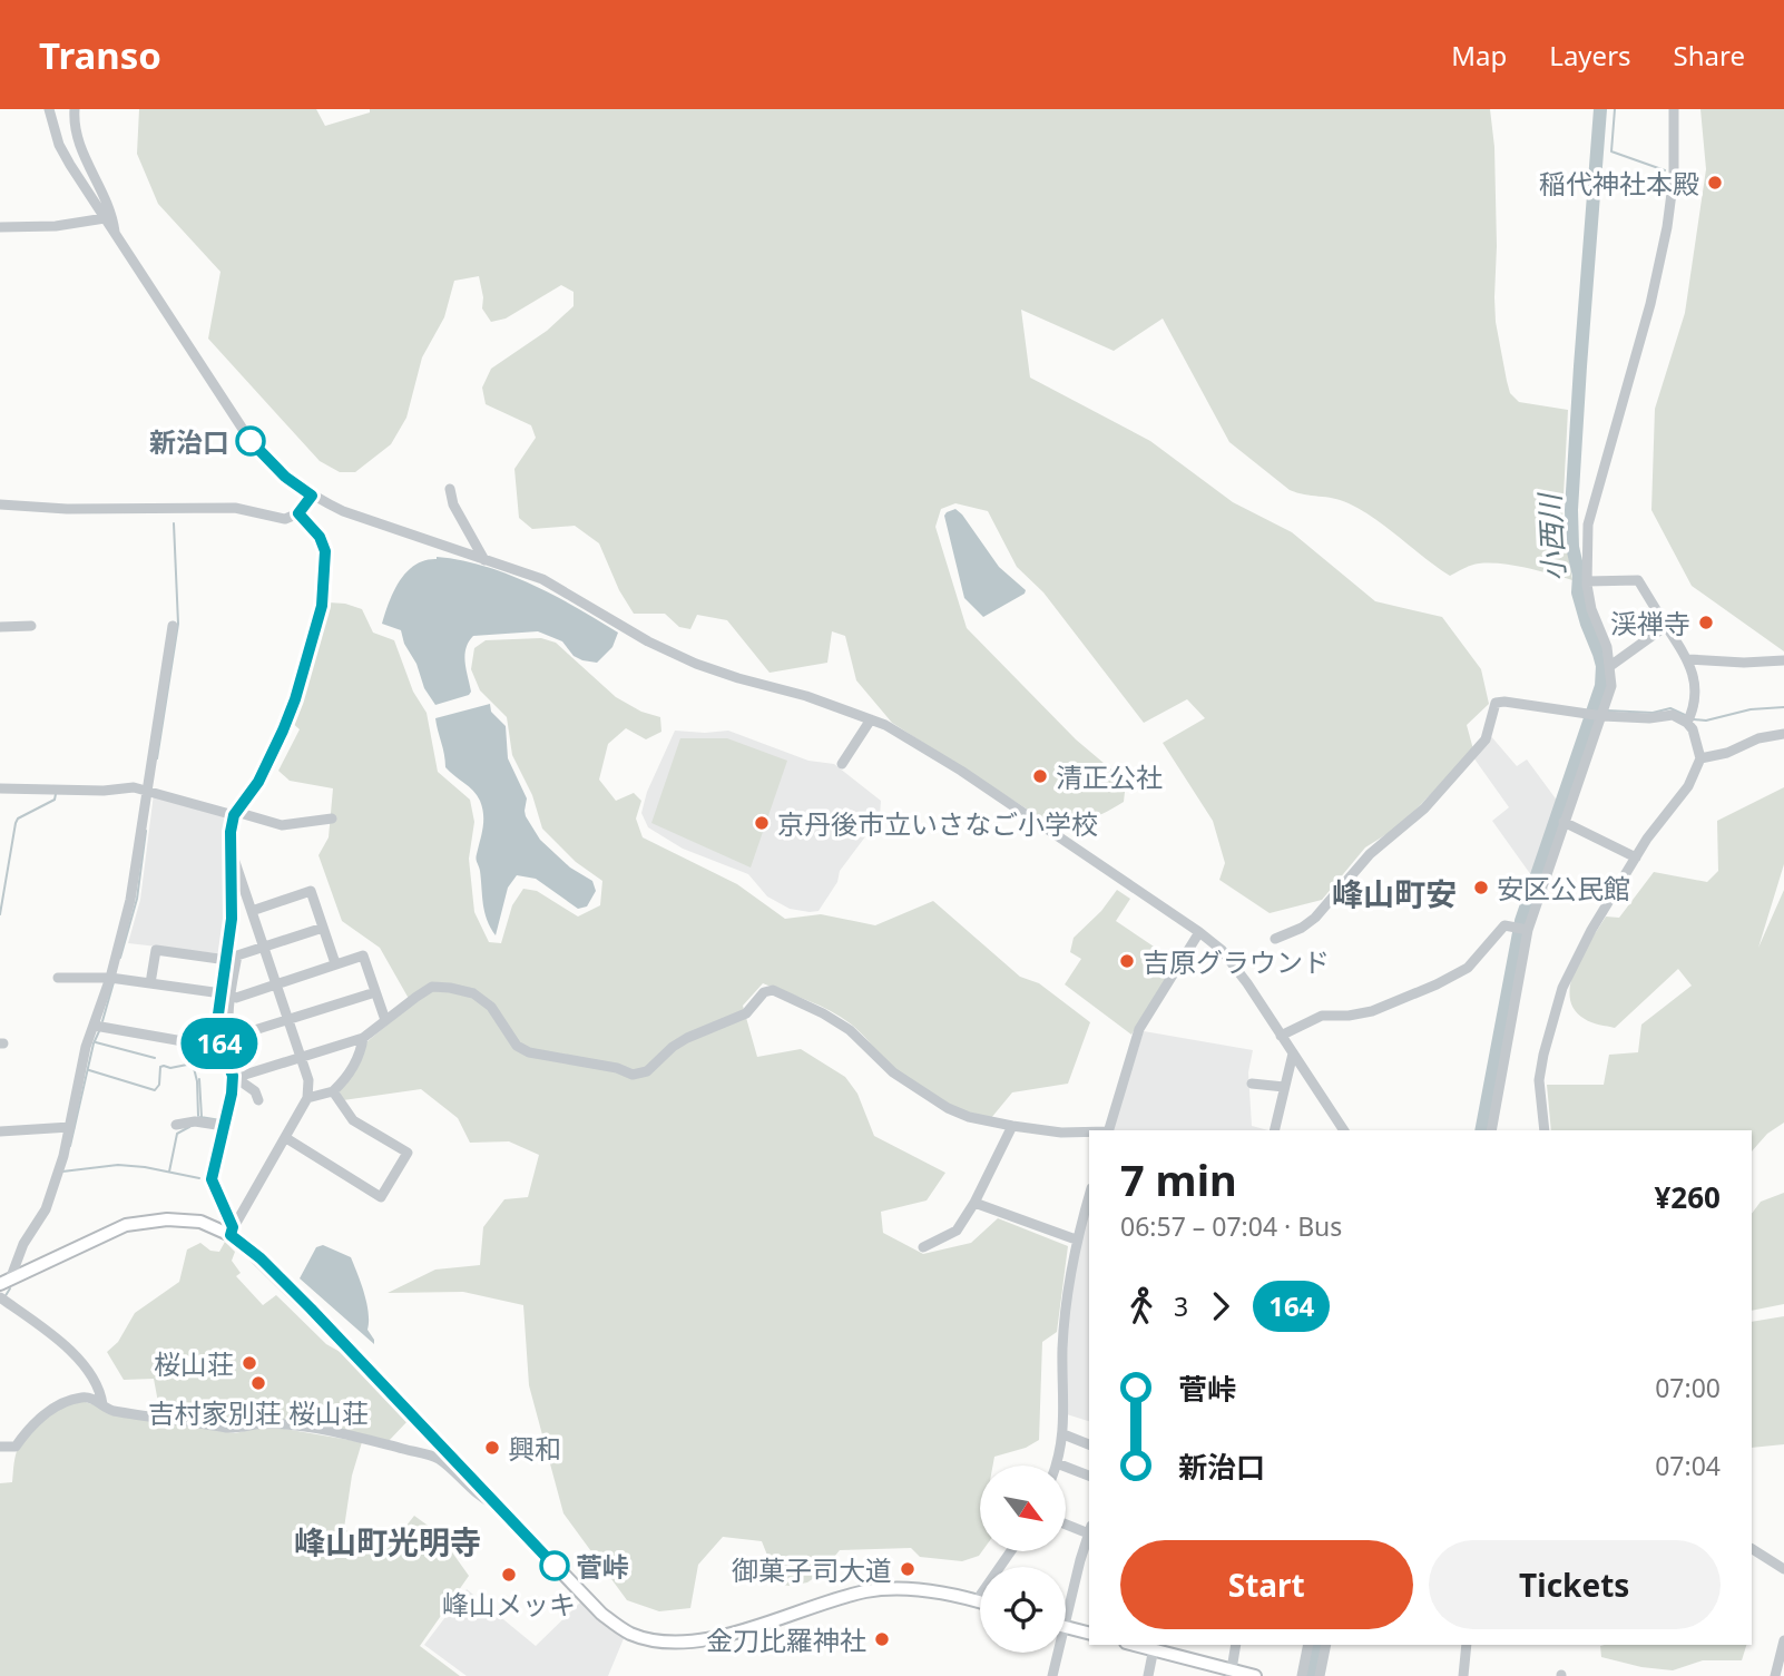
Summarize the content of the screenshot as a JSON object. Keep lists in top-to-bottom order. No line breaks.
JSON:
{"districts":["峰山町安","峰山町光明寺"],"water":["小西川"],"places":["稲代神社本殿","新治口","渓禅寺","清正公社","京丹後市立いさなご小学校","安区公民館","吉原グラウンド","桜山荘","吉村家別荘 桜山荘","興和","菅峠","御菓子司大道","峰山メッキ","金刀比羅神社"],"lines":["bus line 164"],"north":"bottom right","page":{"header":"Transo","nav":["Map","Layers","Share"],"on_map":"164","heading":["7 min","06:57 – 07:04 · Bus","¥260"],"legs":["3","164"],"list":[{"name":"菅峠","value":"07:00"},{"name":"新治口","value":"07:04"}],"buttons":["Start","Tickets"]}}
